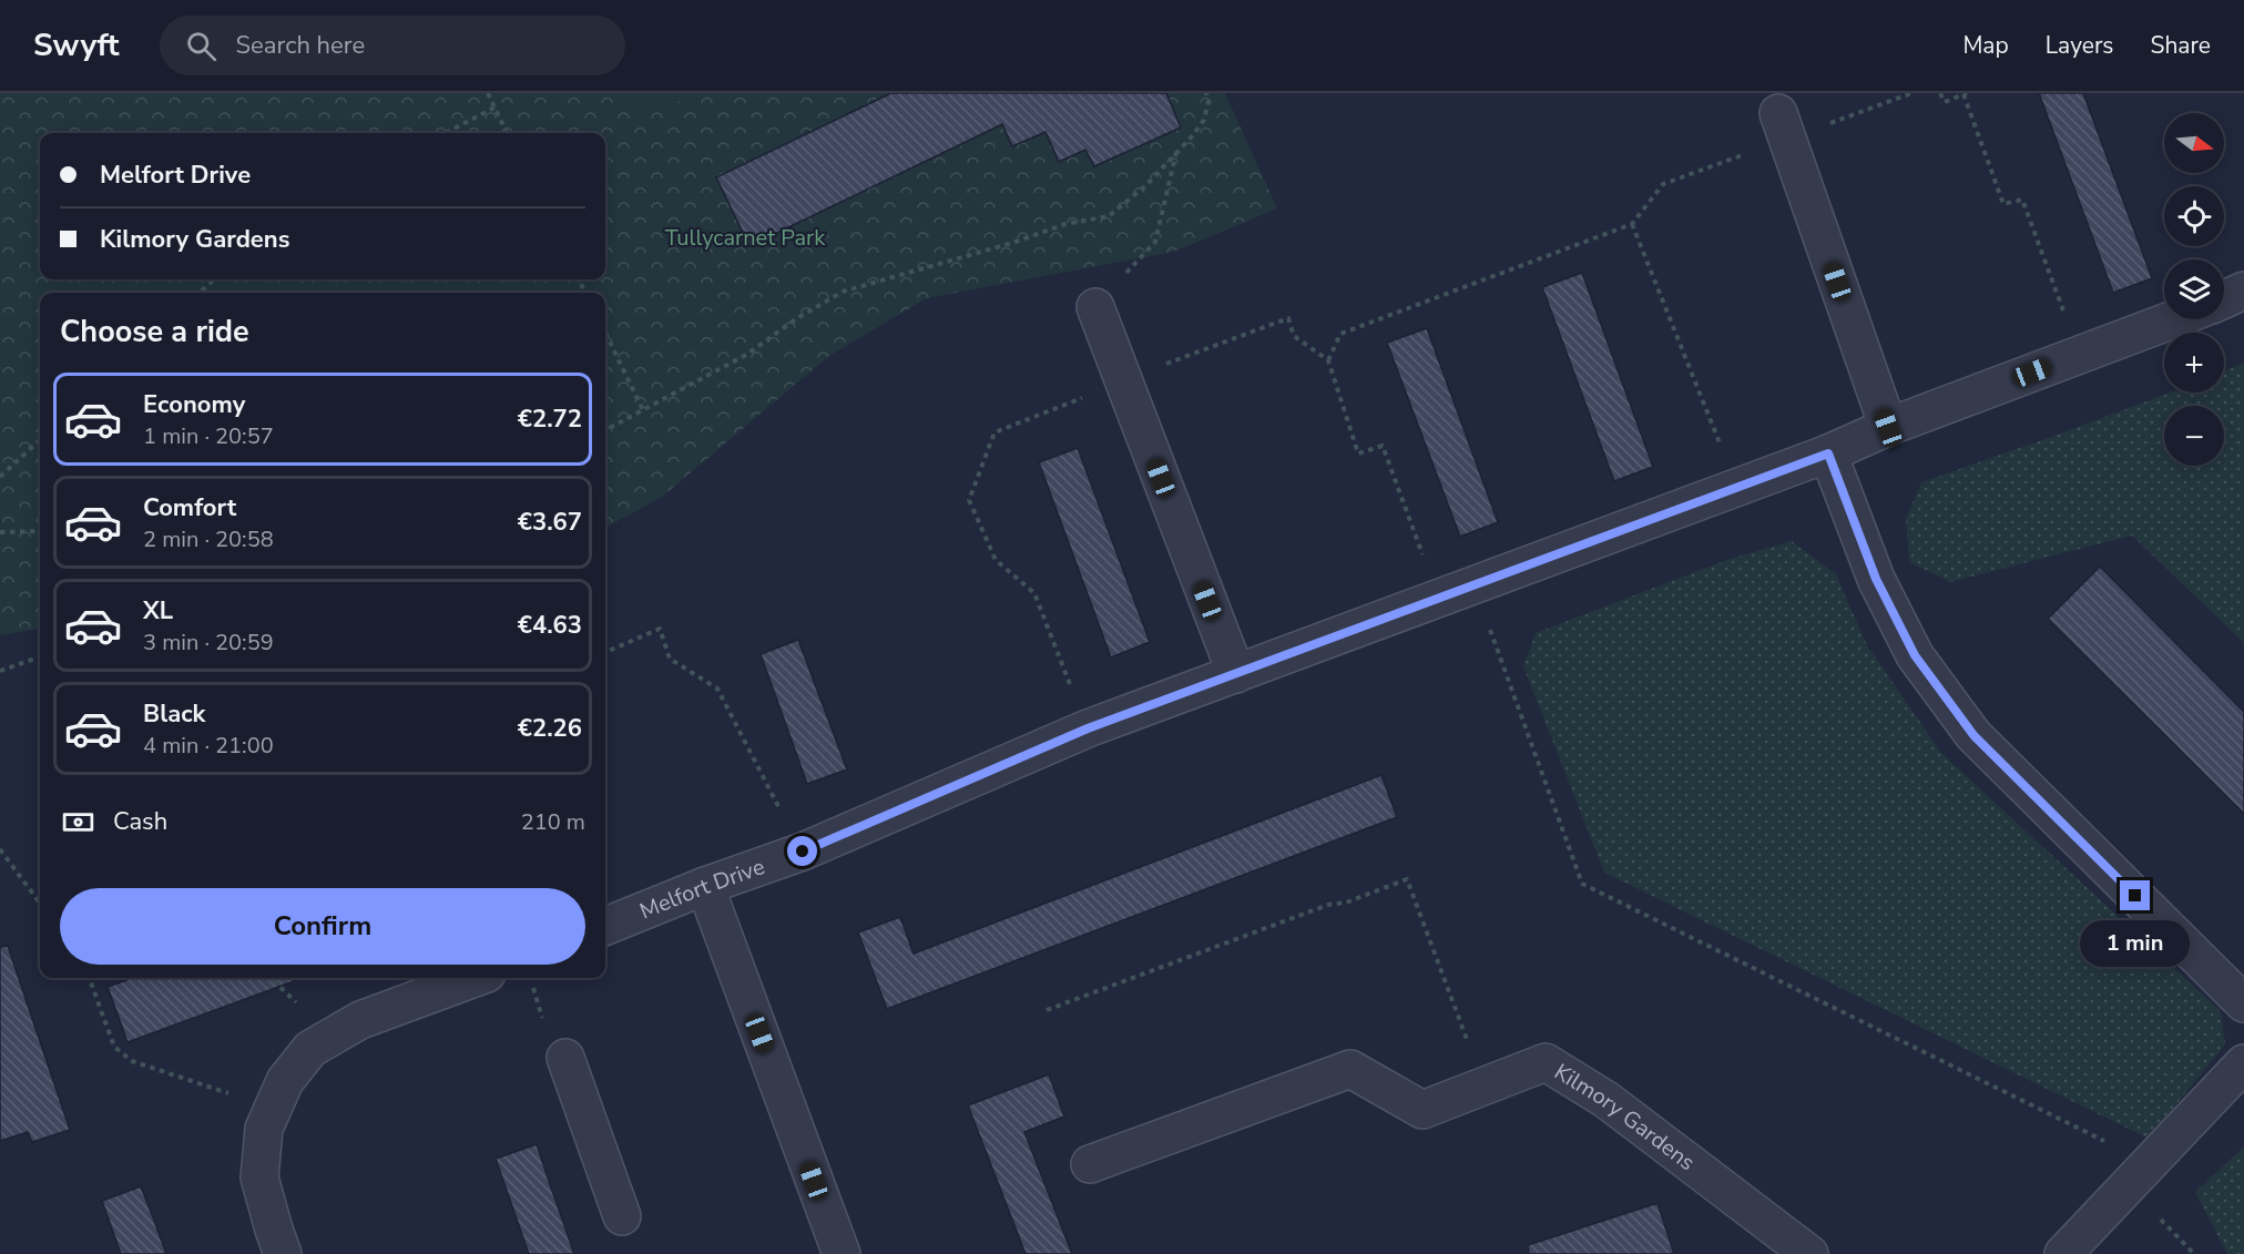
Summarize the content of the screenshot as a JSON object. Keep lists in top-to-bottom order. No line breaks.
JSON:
{"streets":{"street":["Melfort Drive","Kilmory Gardens"]},"parks":["Tullycarnet Park"],"north":"right","page":{"header":"Swyft","search":"Search here","nav":["Map","Layers","Share"],"map_buttons":["+","−"],"banner":["Melfort Drive","Kilmory Gardens"],"heading":"Choose a ride","list":[{"name":"Economy","note":"1 min · 20:57","value":"€2.72"},{"name":"Comfort","note":"2 min · 20:58","value":"€3.67"},{"name":"XL","note":"3 min · 20:59","value":"€4.63"},{"name":"Black","note":"4 min · 21:00","value":"€2.26"}],"pay":["Cash","210 m"],"buttons":"Confirm","bubble":"1 min"}}
